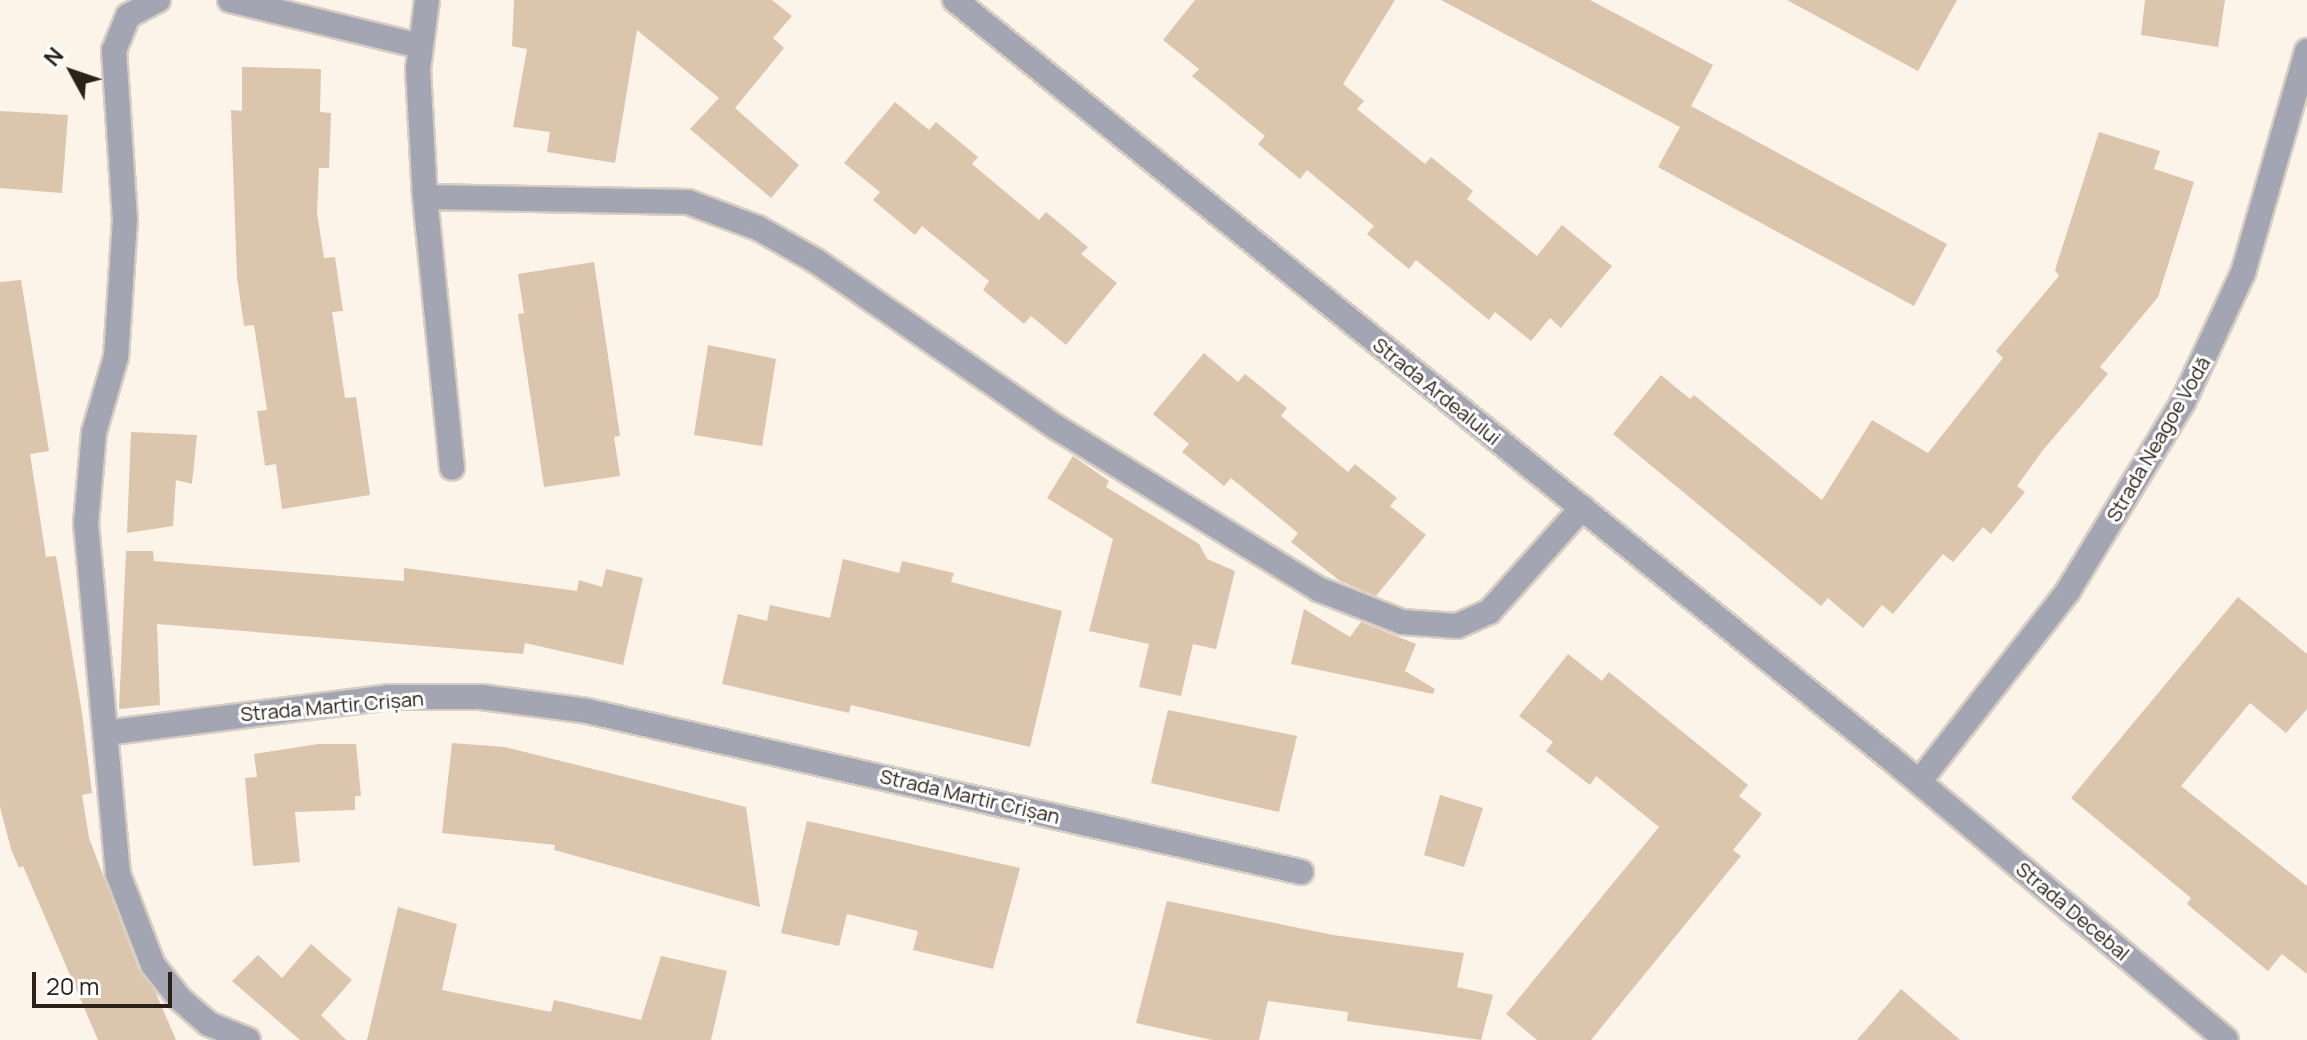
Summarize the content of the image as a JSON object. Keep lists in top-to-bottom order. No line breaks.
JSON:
{"streets":{"street":["Strada Ardealului","Strada Neagoe Vodă","Strada Martir Crișan","Strada Decebal"]},"crossings":[["Strada Ardealului","Strada Neagoe Vodă"],["Strada Ardealului","Strada Decebal"],["Strada Neagoe Vodă","Strada Decebal"]],"scale_bar":"20 m","north":"top left"}
